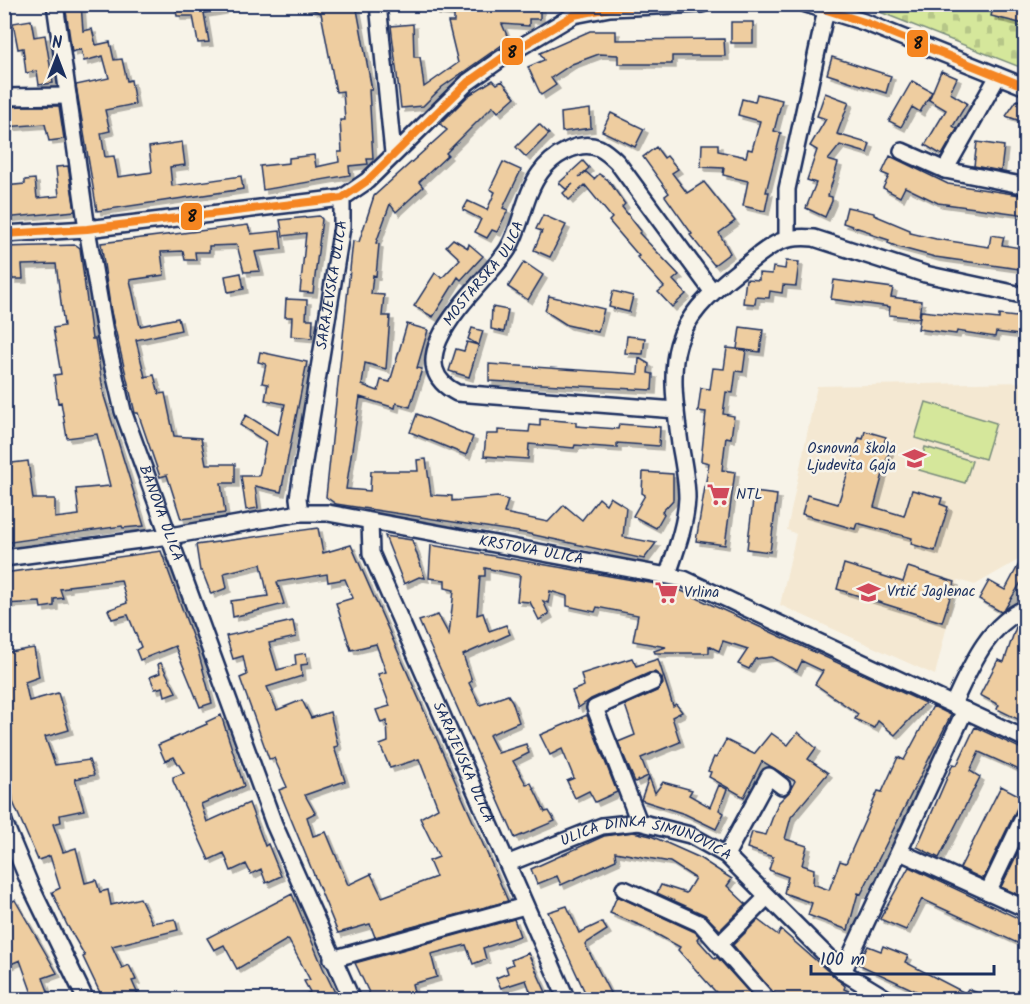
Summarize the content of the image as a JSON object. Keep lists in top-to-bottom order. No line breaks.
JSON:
{"streets":{"street":["MOSTARSKA ULICA","SARAJEVSKA ULICA","BANOVA ULICA","KRSTOVA ULICA","ULICA DINKA ŠIMUNOVIĆA"]},"crossings":[["SARAJEVSKA ULICA","KRSTOVA ULICA"],["SARAJEVSKA ULICA","ULICA DINKA ŠIMUNOVIĆA"],["BANOVA ULICA","KRSTOVA ULICA"]],"places":{"school or university":["Osnovna škola Ljudevita Gaja","Vrtić Jaglenac"],"supermarket":["NTL","Vrlina"]},"lines":["transit line 8"],"scale_bar":"100 m","north":"top"}
